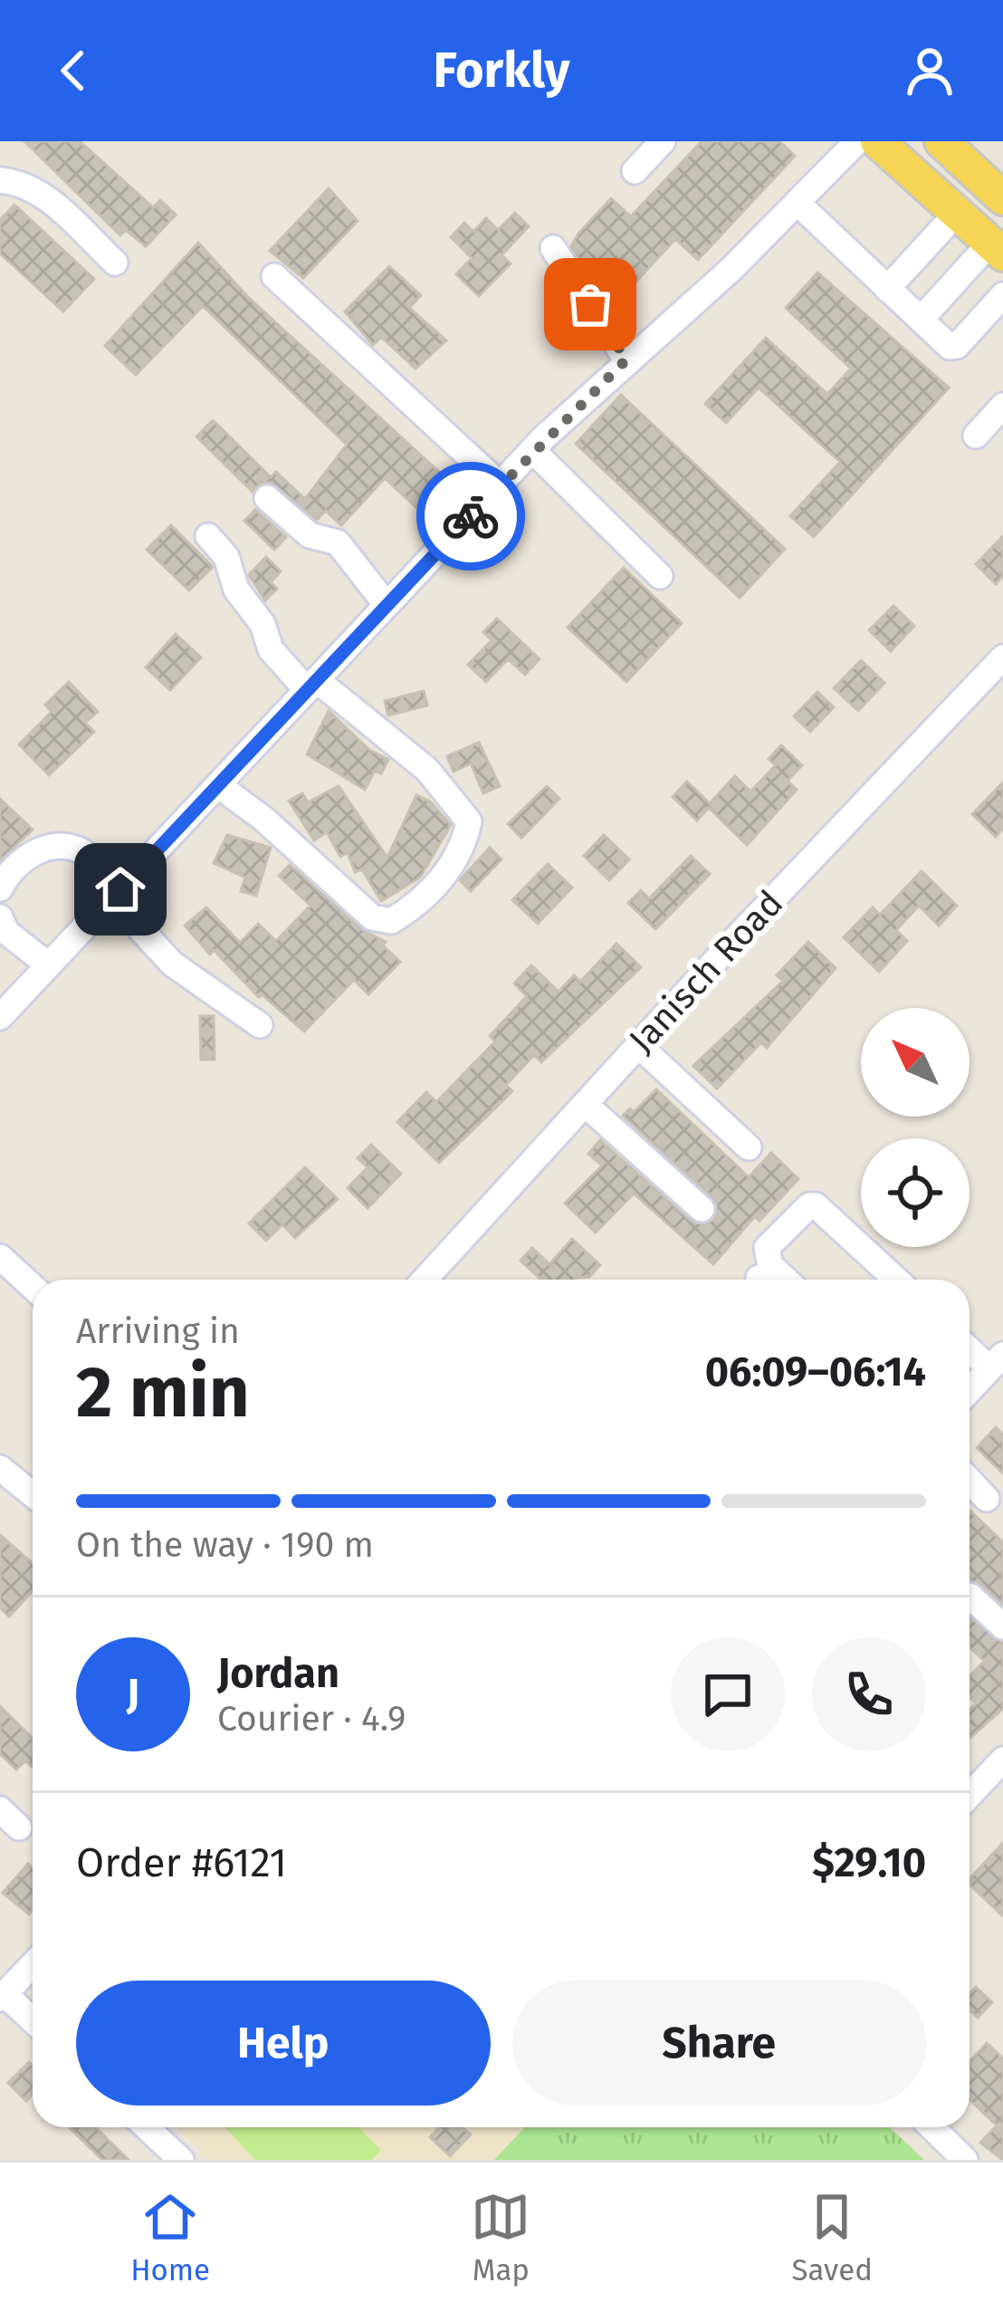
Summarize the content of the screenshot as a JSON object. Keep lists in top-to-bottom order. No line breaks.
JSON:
{"streets":{"street":["Janisch Road"]},"north":"top left","page":{"header":"Forkly","heading":["2 min","Arriving in","06:09–06:14"],"panel":["Jordan","Courier · 4.9","Order #6121","$29.10"],"bar":"On the way · 190 m","round":"J","buttons":["Help","Share"],"tabs":["Home","Map","Saved"]}}
